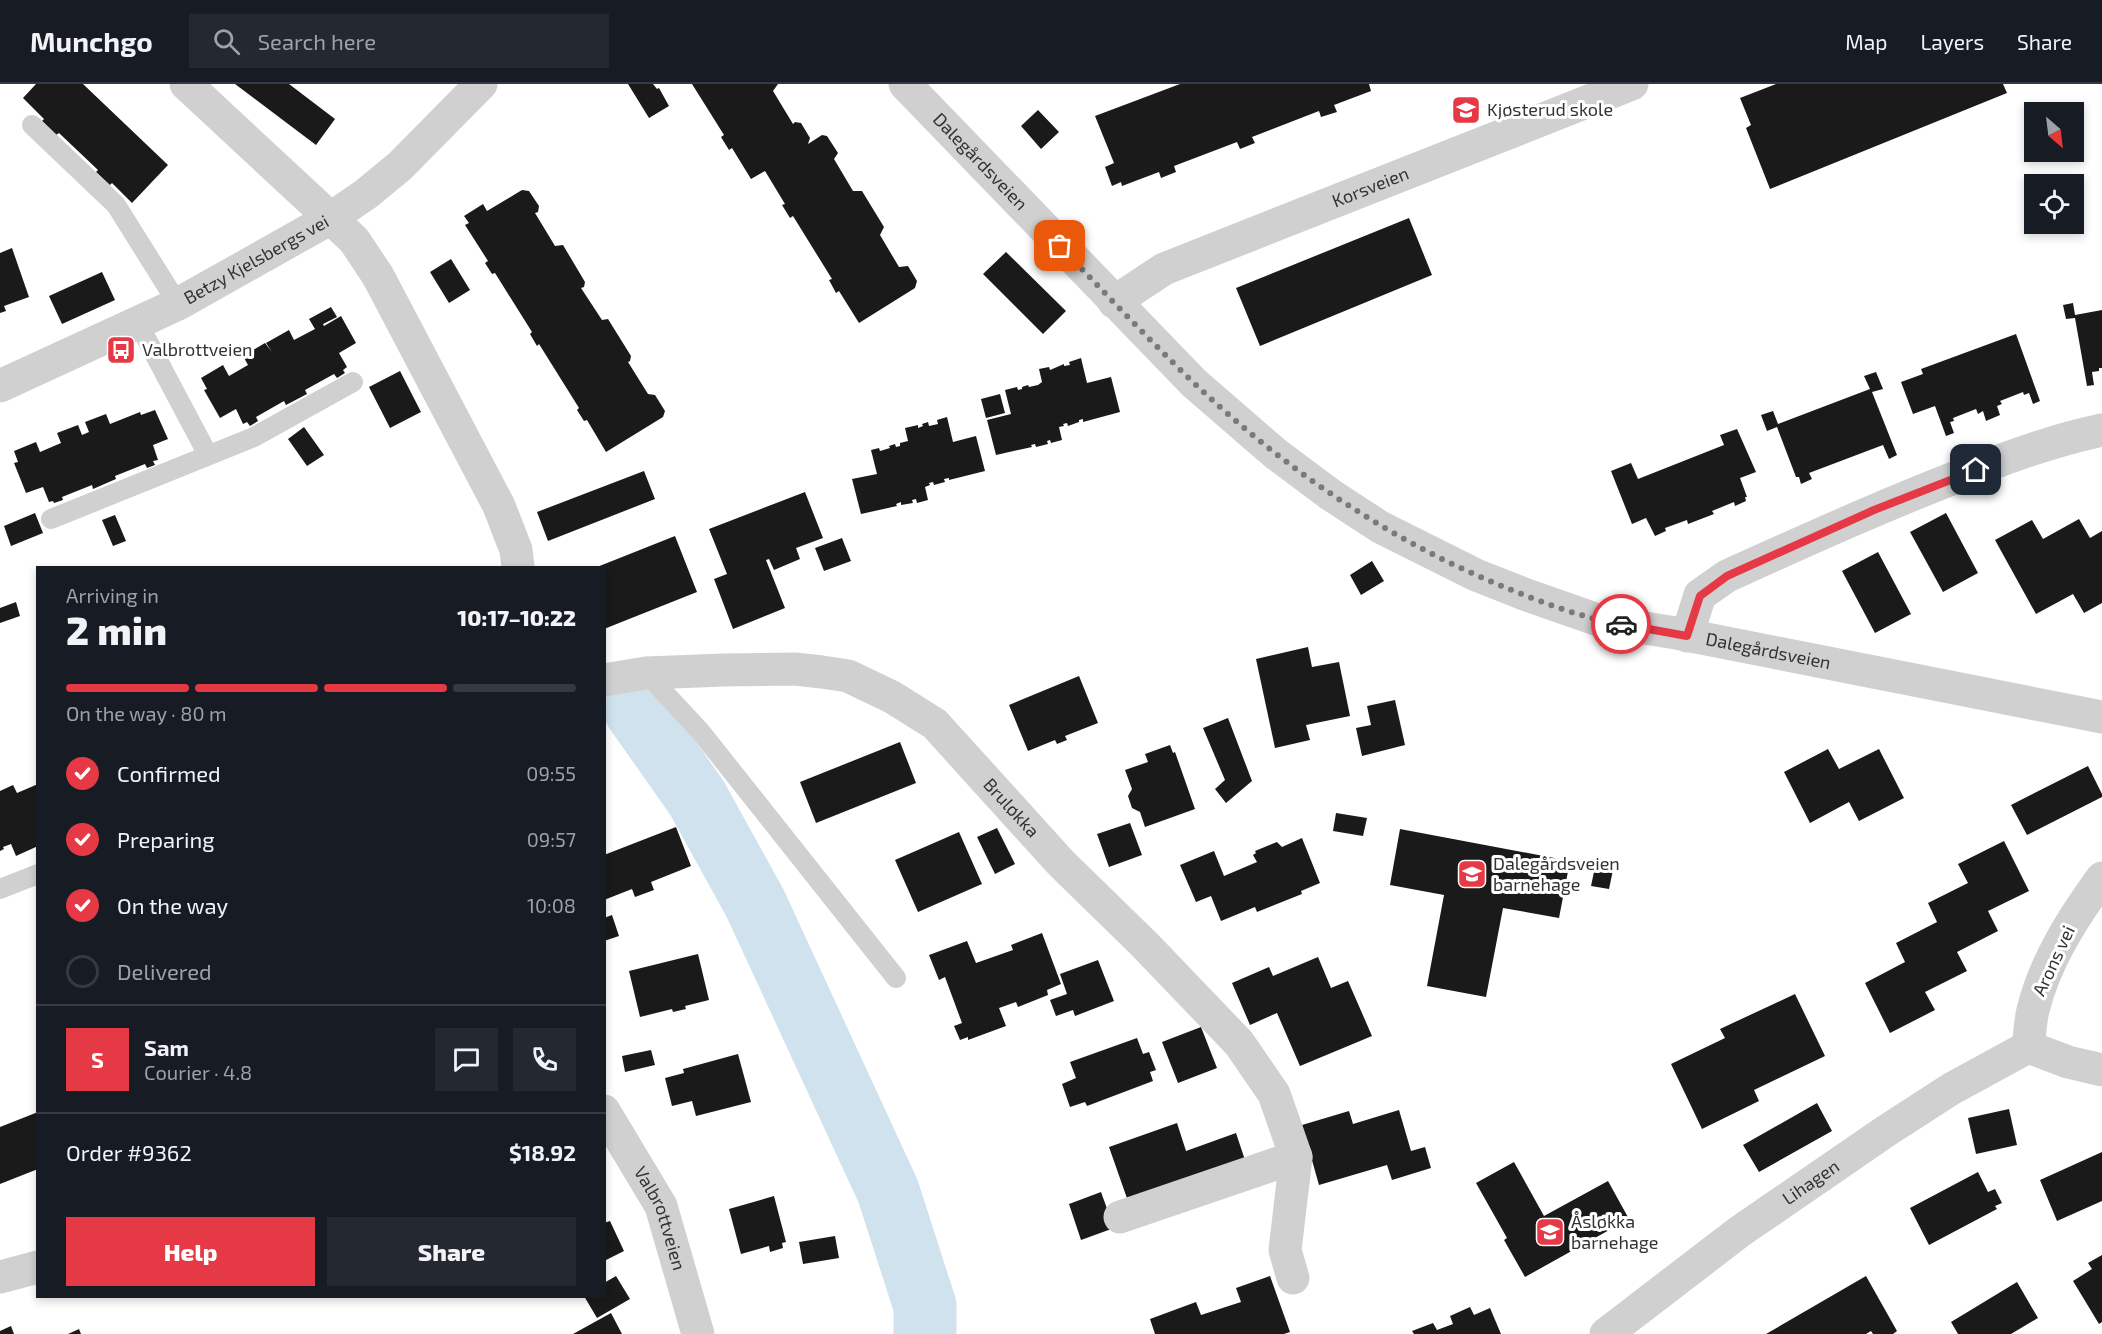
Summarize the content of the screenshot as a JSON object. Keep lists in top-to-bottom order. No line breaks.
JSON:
{"streets":{"street":["Dalegårdsveien","Korsveien","Betzy Kjelsbergs vei","Bruløkka","Arons vei","Lihagen","Valbrottveien"]},"crossings":[["Dalegårdsveien","Korsveien"],["Arons vei","Lihagen"]],"places":{"school or university":["Kjøsterud skole","Dalegårdsveien barnehage","Åsløkka barnehage"],"bus stop":["Valbrottveien"]},"north":"bottom right","page":{"header":"Munchgo","search":"Search here","nav":["Map","Layers","Share"],"heading":["2 min","Arriving in","10:17–10:22"],"panel":["Sam","Courier · 4.8","Order #9362","$18.92"],"bar":"On the way · 80 m","list":[["Confirmed","09:55"],["Preparing","09:57"],["On the way","10:08"],"Delivered"],"round":"S","buttons":["Help","Share"]}}
